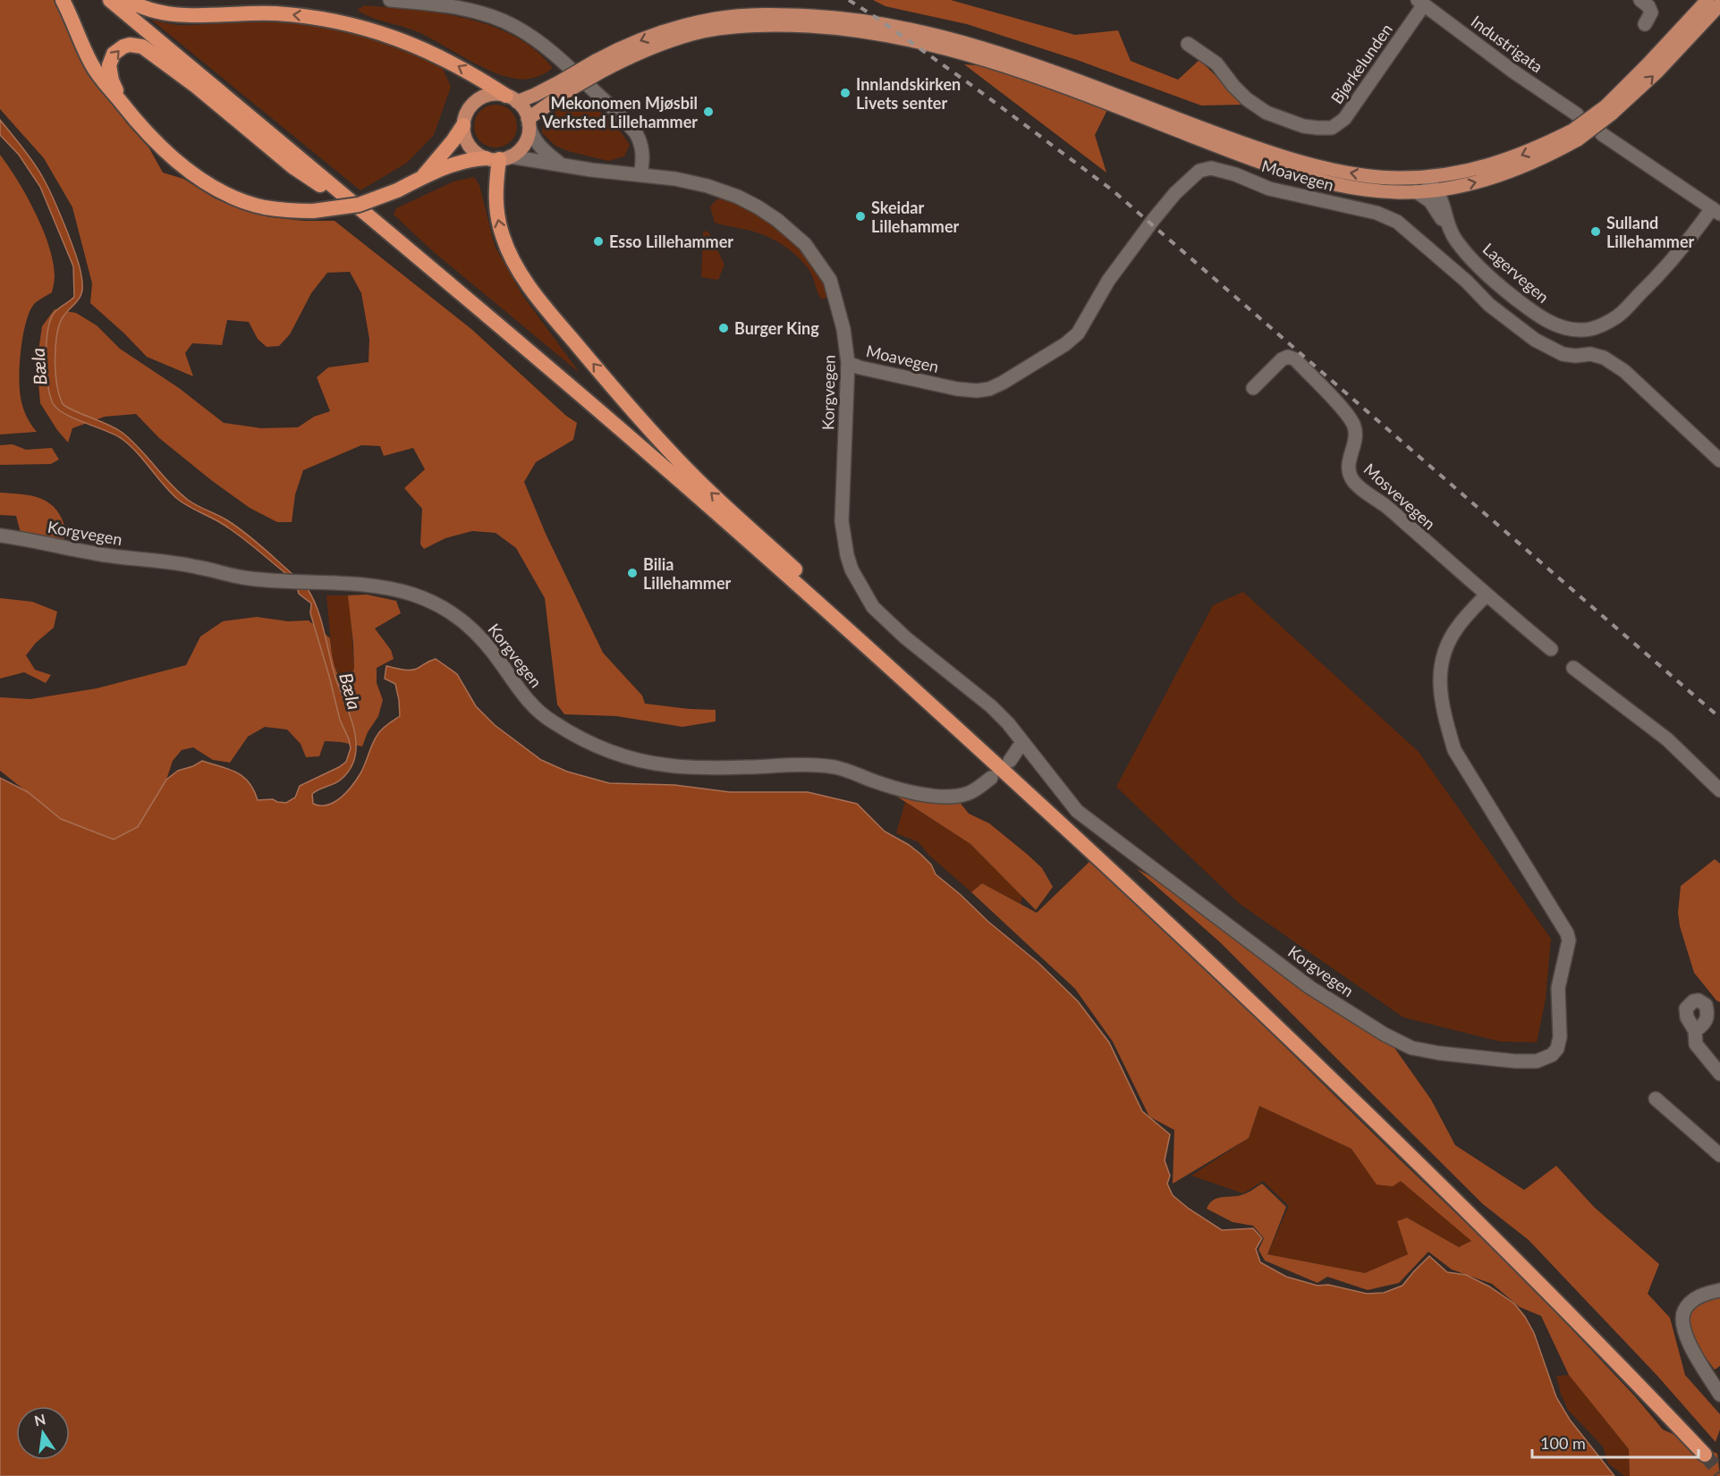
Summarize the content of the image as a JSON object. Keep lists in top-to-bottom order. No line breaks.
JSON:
{"streets":{"street":["Industrigata","Bjørkelunden","Moavegen","Lagervegen","Korgvegen","Mosvevegen"]},"crossings":[["Industrigata","Bjørkelunden"],["Moavegen","Korgvegen"],["Korgvegen","Mosvevegen"]],"water":["Bæla"],"places":["Innlandskirken Livets senter","Mekonomen Mjøsbil Verksted Lillehammer","Skeidar Lillehammer","Sulland Lillehammer","Esso Lillehammer","Burger King","Bilia Lillehammer"],"scale_bar":"100 m","north":"top"}
